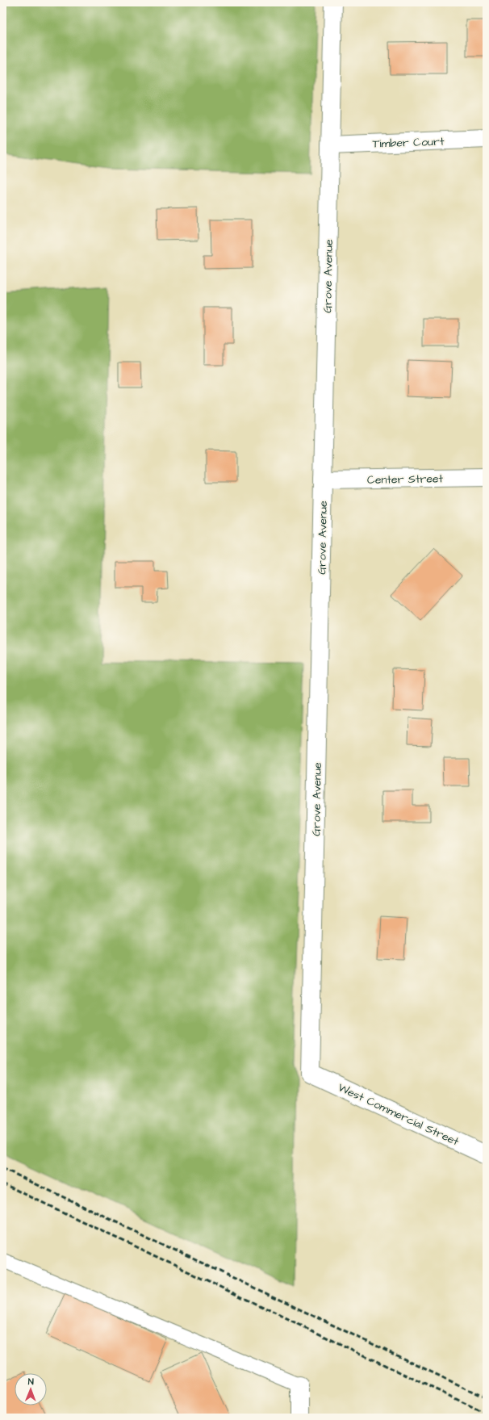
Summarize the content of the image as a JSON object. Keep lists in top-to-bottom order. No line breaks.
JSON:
{"streets":{"street":["Timber Court","Grove Avenue","Center Street","West Commercial Street"]},"crossings":[["Timber Court","Grove Avenue"],["Grove Avenue","Center Street"],["Grove Avenue","West Commercial Street"]],"north":"top"}
